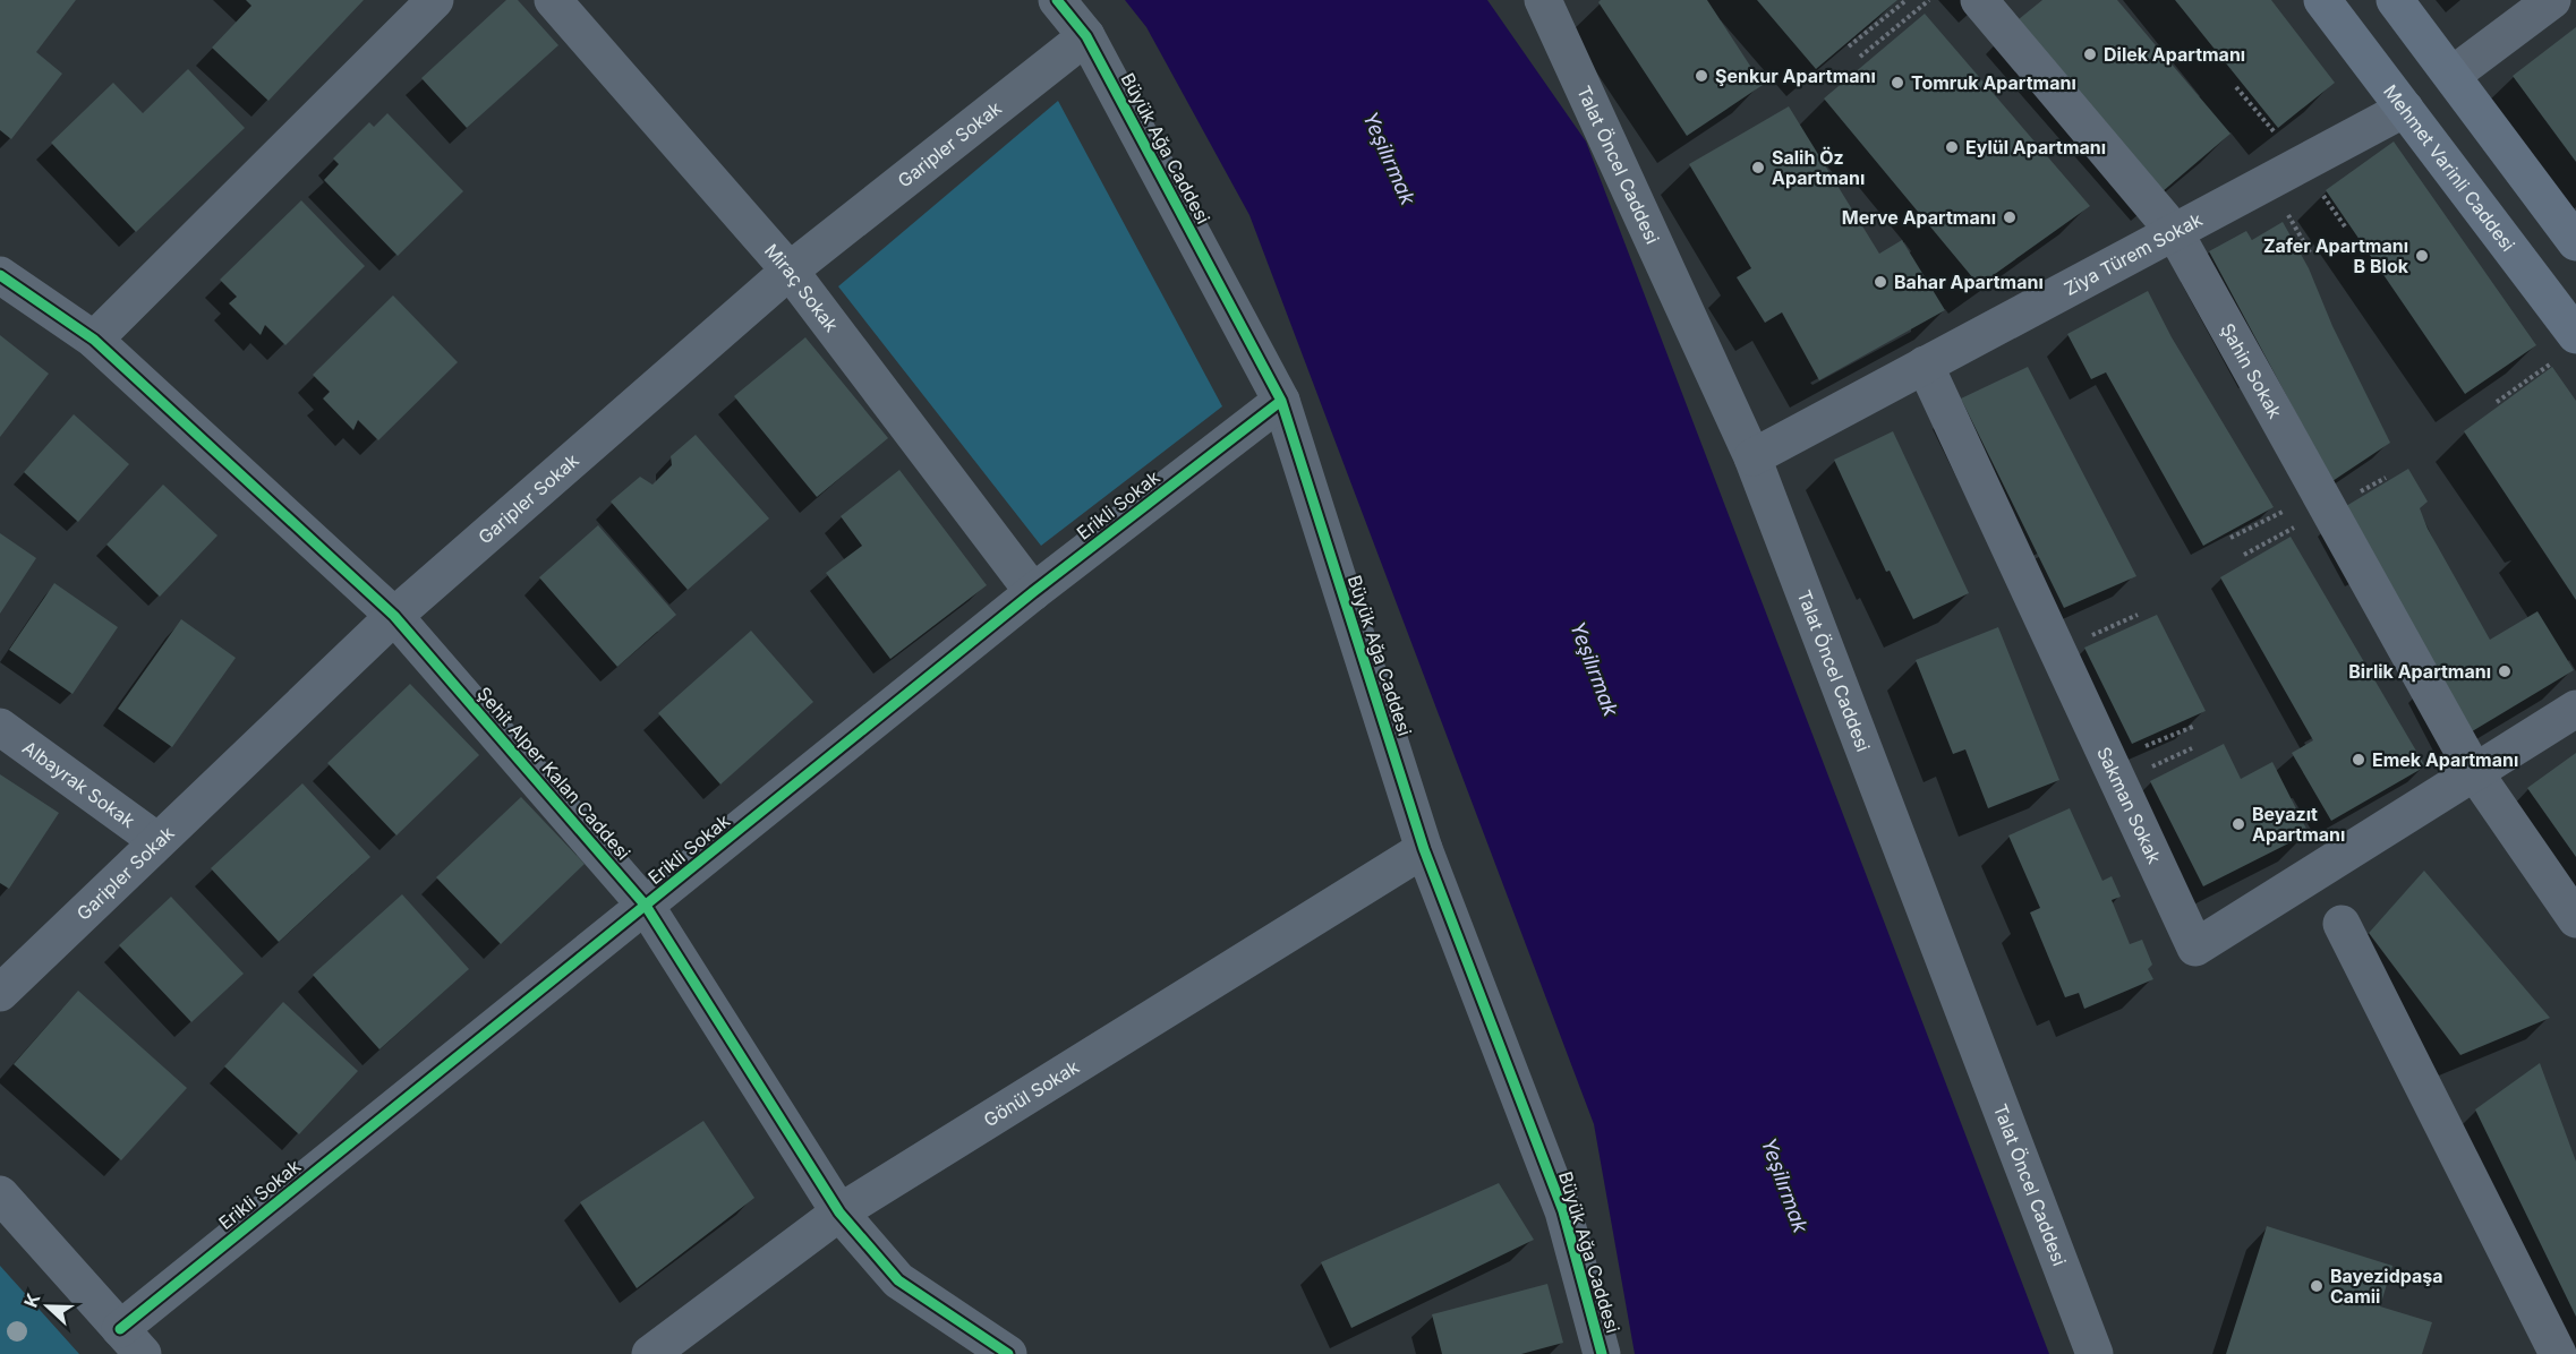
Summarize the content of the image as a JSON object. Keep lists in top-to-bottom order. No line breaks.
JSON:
{"streets":{"main road":["Mehmet Varinli Caddesi"],"street":["Garipler Sokak","Büyük Ağa Caddesi","Talat Öncel Caddesi","Ziya Türem Sokak","Miraç Sokak","Şahin Sokak","Erikli Sokak","Şehit Alper Kalan Caddesi","Albayrak Sokak","Sakman Sokak","Gönül Sokak"]},"crossings":[["Garipler Sokak","Büyük Ağa Caddesi"],["Garipler Sokak","Miraç Sokak"],["Garipler Sokak","Şehit Alper Kalan Caddesi"],["Garipler Sokak","Albayrak Sokak"],["Büyük Ağa Caddesi","Erikli Sokak"],["Büyük Ağa Caddesi","Gönül Sokak"],["Talat Öncel Caddesi","Ziya Türem Sokak"],["Mehmet Varinli Caddesi","Ziya Türem Sokak"],["Ziya Türem Sokak","Şahin Sokak"],["Ziya Türem Sokak","Sakman Sokak"],["Miraç Sokak","Erikli Sokak"],["Şahin Sokak","Sakman Sokak"],["Erikli Sokak","Şehit Alper Kalan Caddesi"],["Şehit Alper Kalan Caddesi","Gönül Sokak"]],"water":["Yeşilırmak"],"places":["Dilek Apartmanı","Şenkur Apartmanı","Tomruk Apartmanı","Eylül Apartmanı","Salih Öz Apartmanı","Merve Apartmanı","Zafer Apartmanı B Blok","Bahar Apartmanı","Birlik Apartmanı","Emek Apartmanı","Beyazıt Apartmanı","Bayezidpaşa Camii"],"north":"left"}
